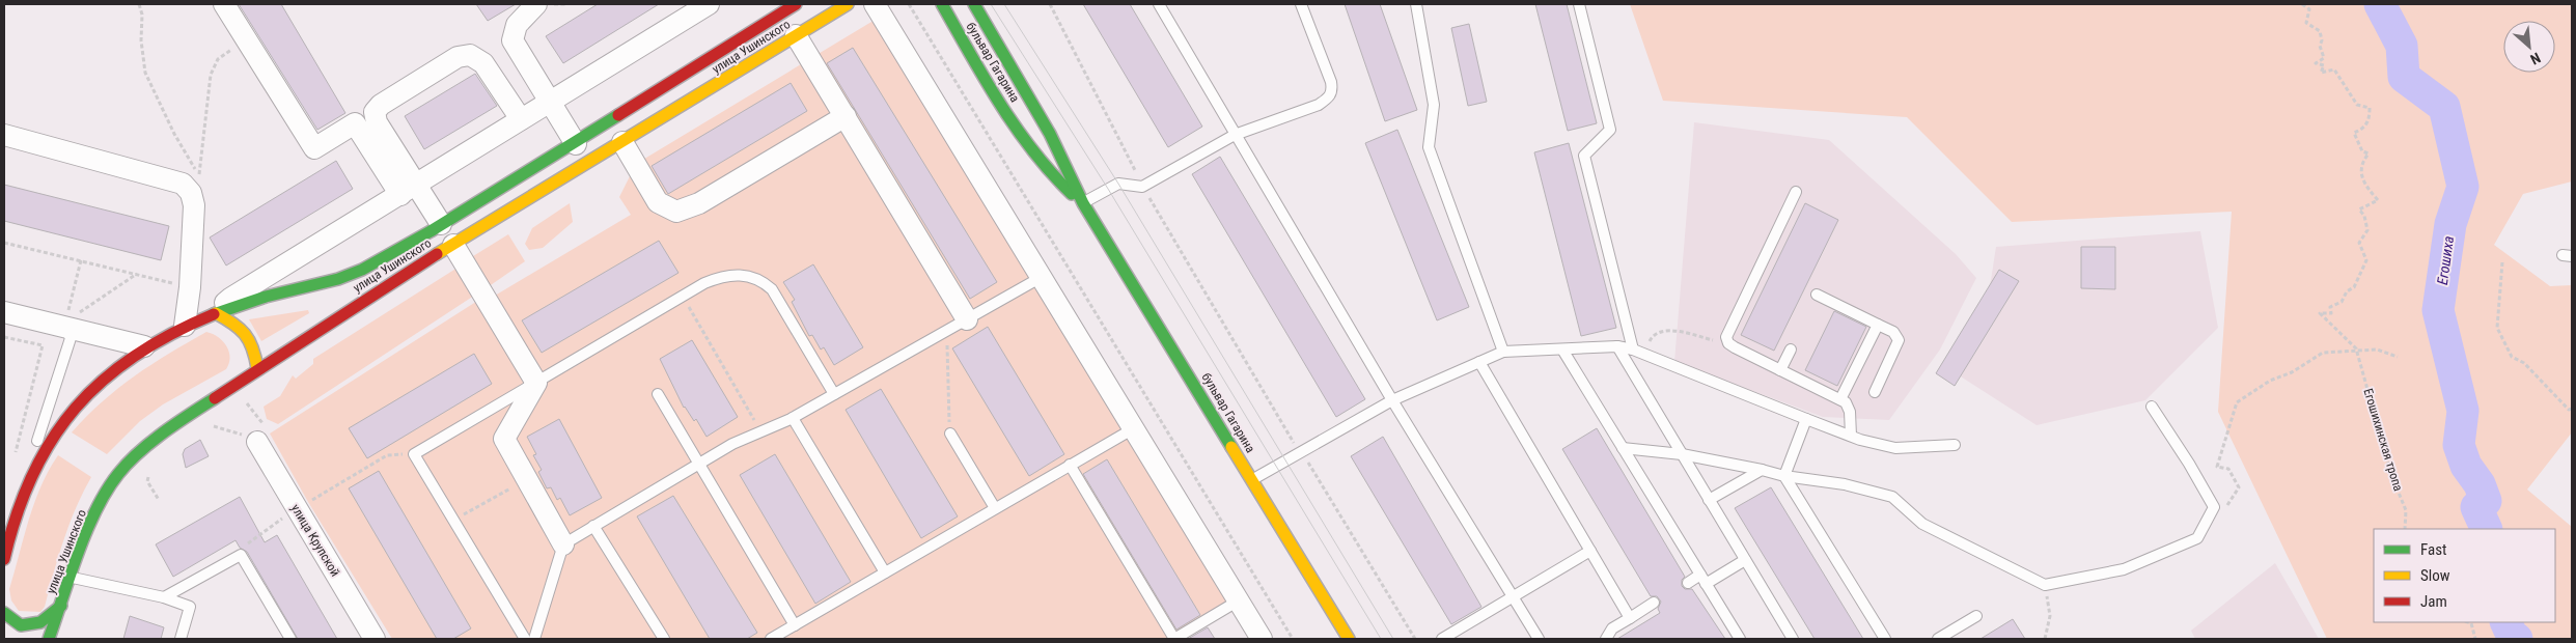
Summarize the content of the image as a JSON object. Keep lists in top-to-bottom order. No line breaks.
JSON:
{"streets":{"main road":["улица Ушинского","бульвар Гагарина"],"street":["улица Крупской"],"path":["Егошихинская тропа"]},"water":["Егошиха"],"legend":["Fast","Slow","Jam"],"north":"bottom right"}
